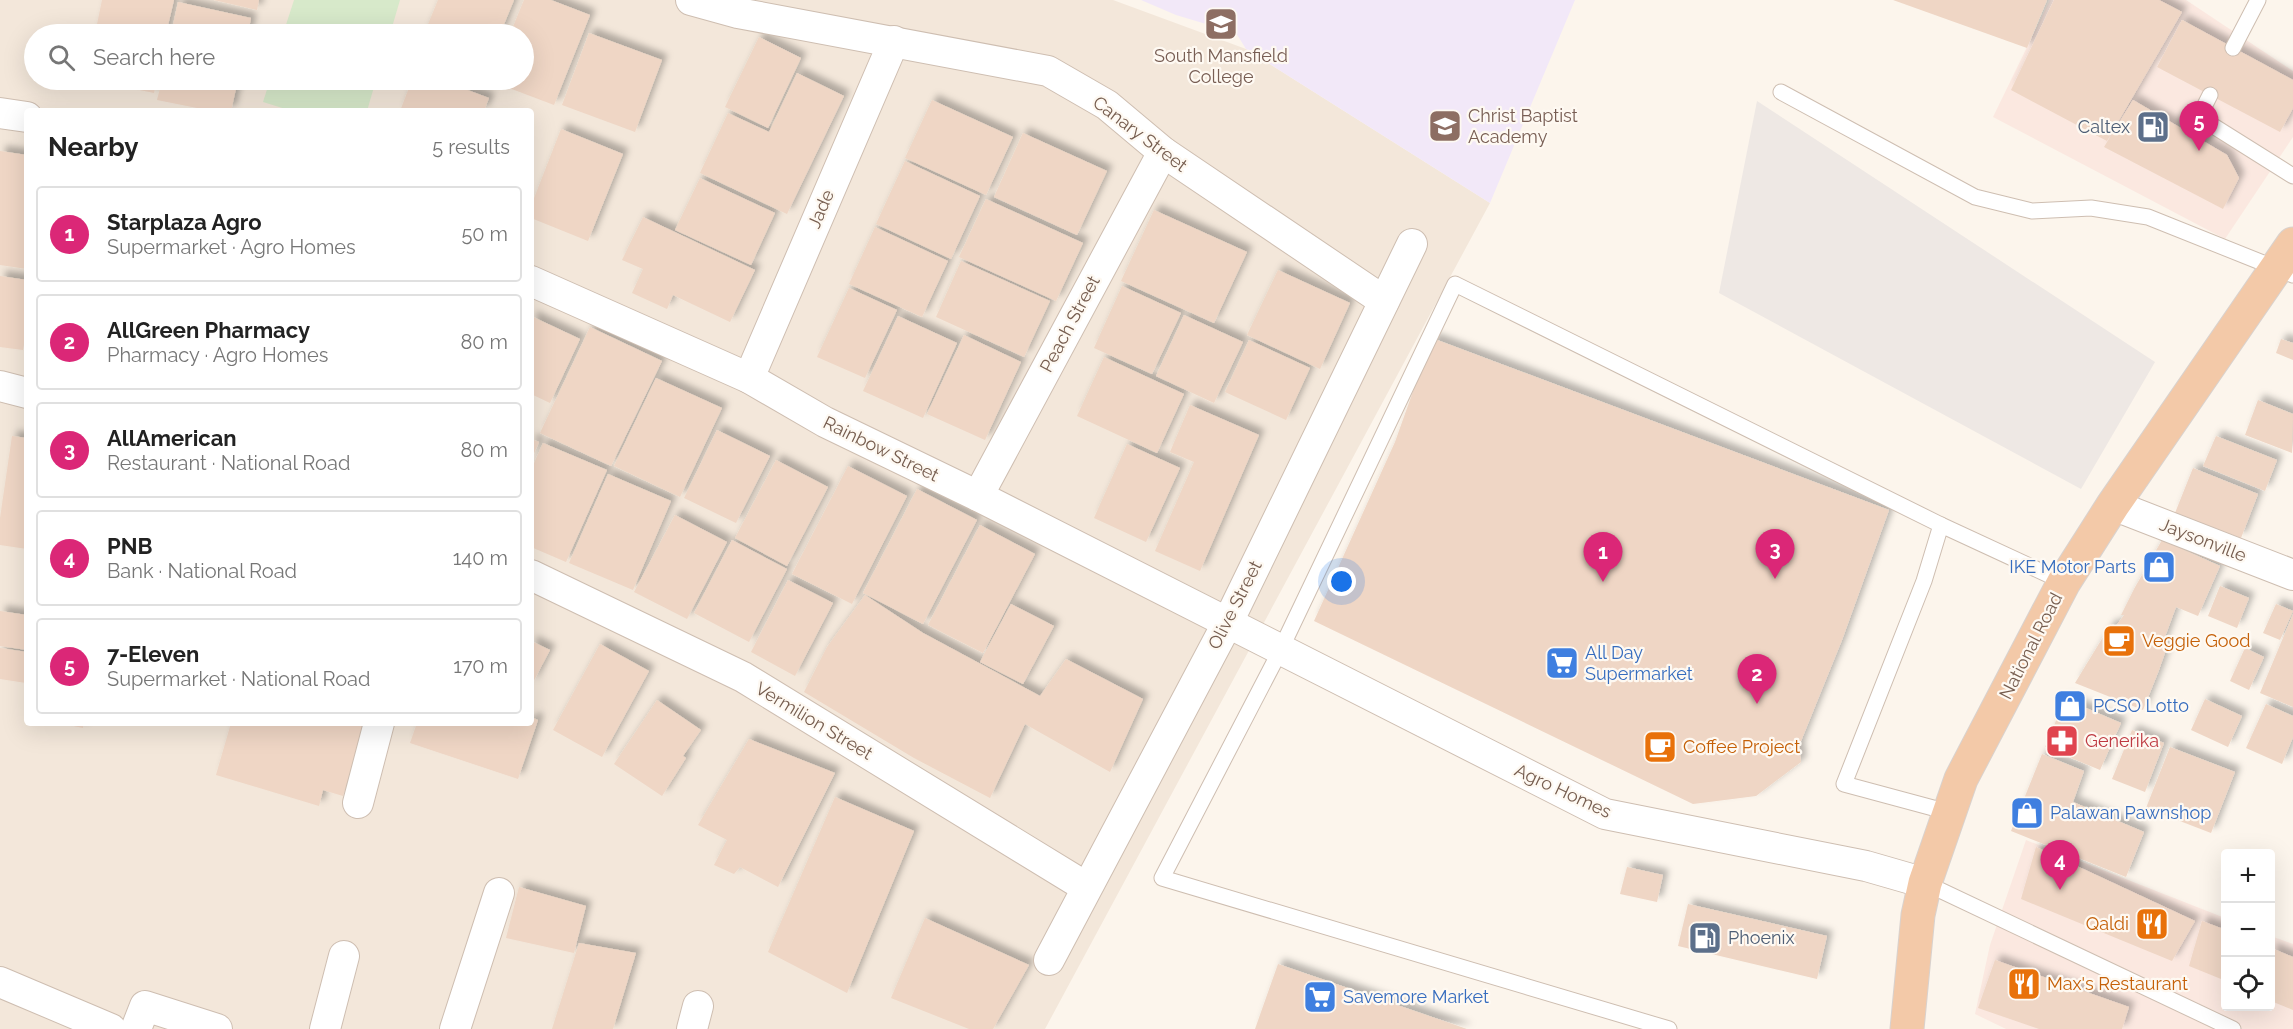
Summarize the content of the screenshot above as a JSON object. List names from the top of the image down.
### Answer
{
  "streets": {
    "highway": ["National Road"],
    "street": [
      "Canary Street",
      "Jade",
      "Peach Street",
      "Rainbow Street",
      "Jaysonville",
      "Olive Street",
      "Vermilion Street",
      "Agro Homes"
    ]
  },
  "crossings": [
    ["Canary Street", "Jade"],
    ["Canary Street", "Peach Street"],
    ["Canary Street", "Olive Street"],
    ["Jade", "Rainbow Street"],
    ["Peach Street", "Rainbow Street"],
    ["Rainbow Street", "Olive Street"],
    ["Rainbow Street", "Agro Homes"],
    ["Jaysonville", "National Road"],
    ["Olive Street", "Vermilion Street"],
    ["Olive Street", "Agro Homes"],
    ["National Road", "Agro Homes"]
  ],
  "places": {
    "school or university": ["South Mansfield College", "Christ Baptist Academy"],
    "fuel station": ["Caltex", "Phoenix"],
    "shop": ["IKE Motor Parts", "PCSO Lotto", "Palawan Pawnshop"],
    "cafe": ["Veggie Good", "Coffee Project"],
    "supermarket": ["All Day Supermarket", "Savemore Market"],
    "pharmacy": ["Generika"],
    "restaurant": ["Qaldi", "Max's Restaurant"]
  },
  "page": {
    "search": "Search here",
    "pins": [
      "5",
      "3",
      "1",
      "2",
      "4"
    ],
    "heading": ["Nearby", "5 results"],
    "list": [
      {
        "mark": "1",
        "name": "Starplaza Agro",
        "note": "Supermarket · Agro Homes",
        "value": "50 m"
      },
      {
        "mark": "2",
        "name": "AllGreen Pharmacy",
        "note": "Pharmacy · Agro Homes",
        "value": "80 m"
      },
      {
        "mark": "3",
        "name": "AllAmerican",
        "note": "Restaurant · National Road",
        "value": "80 m"
      },
      {
        "mark": "4",
        "name": "PNB",
        "note": "Bank · National Road",
        "value": "140 m"
      },
      {
        "mark": "5",
        "name": "7-Eleven",
        "note": "Supermarket · National Road",
        "value": "170 m"
      }
    ],
    "map_buttons": ["+", "−"]
  }
}
